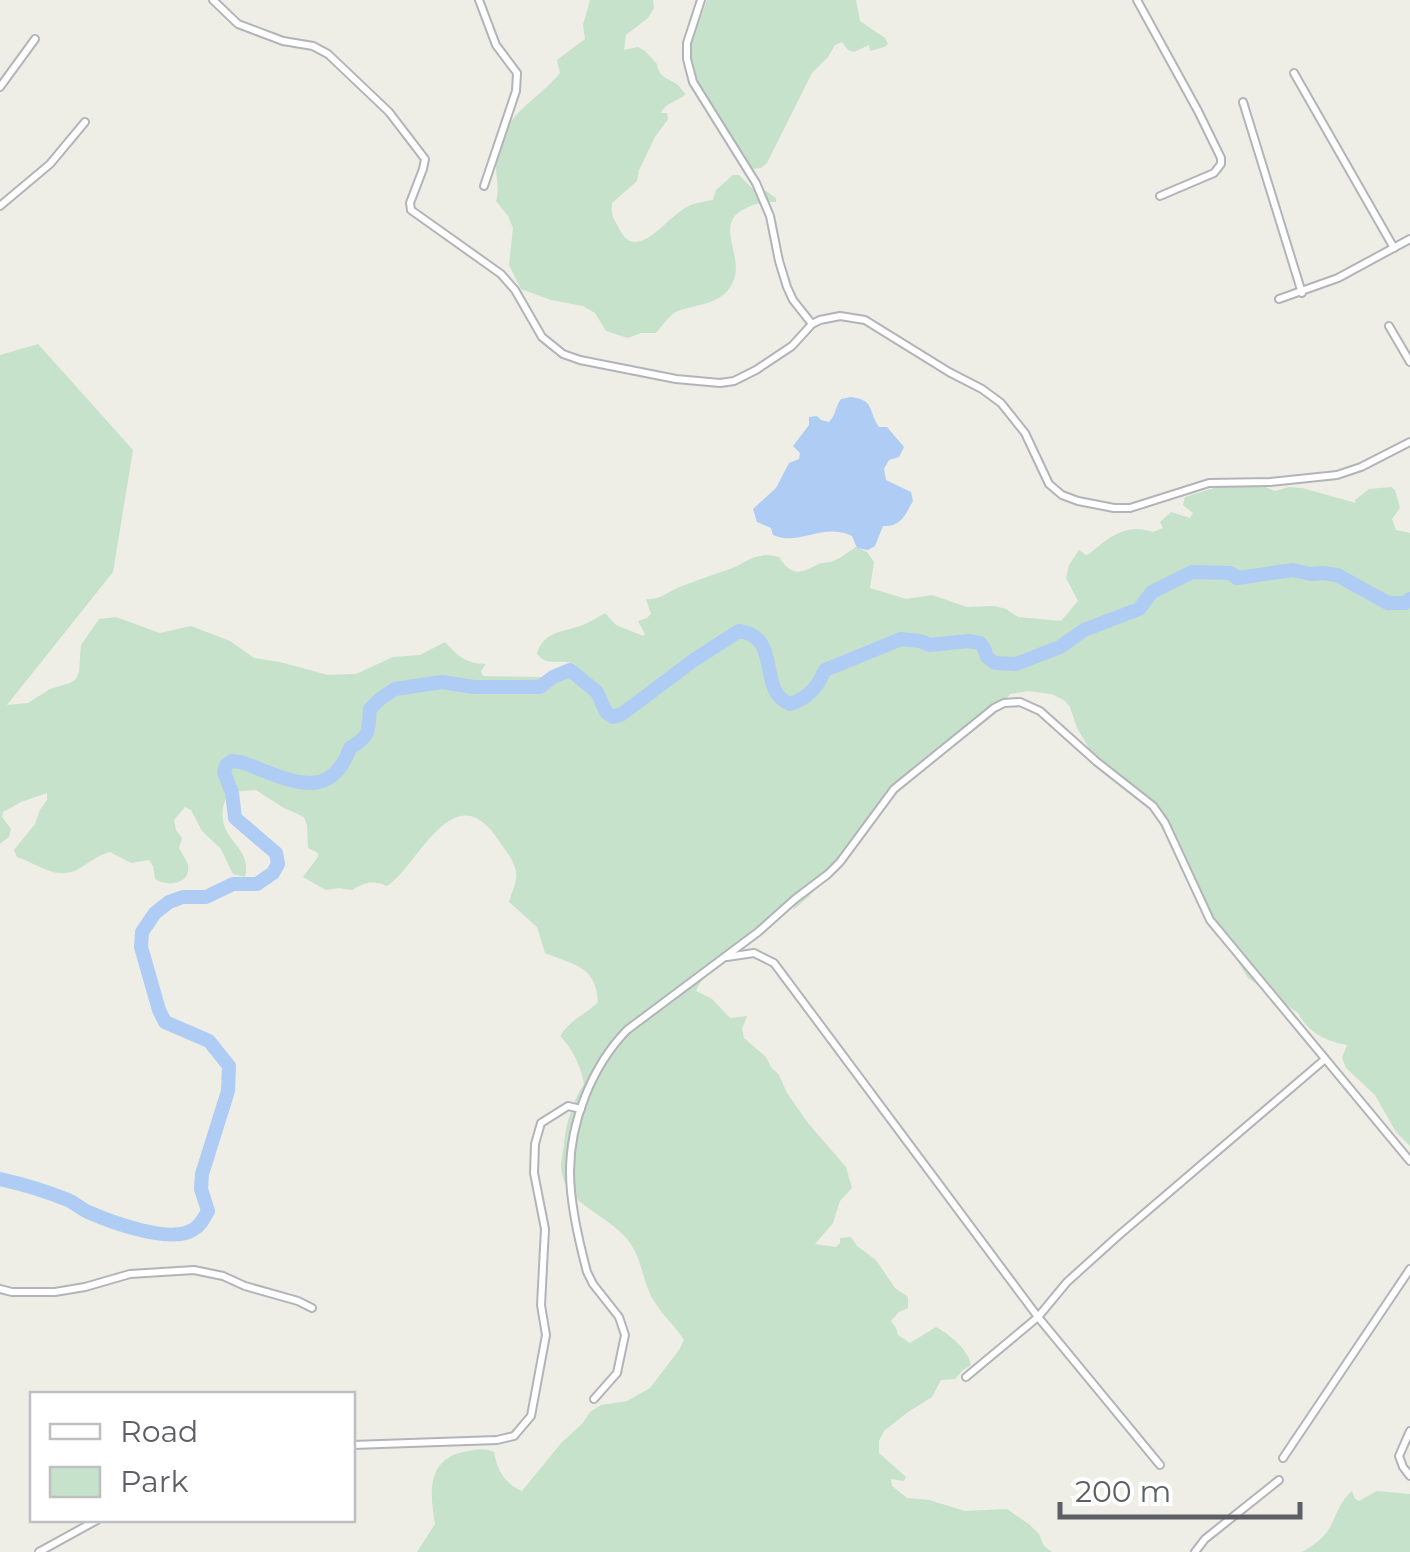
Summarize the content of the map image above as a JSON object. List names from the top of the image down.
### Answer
{
  "legend": ["Road", "Park"],
  "scale_bar": "200 m"
}
